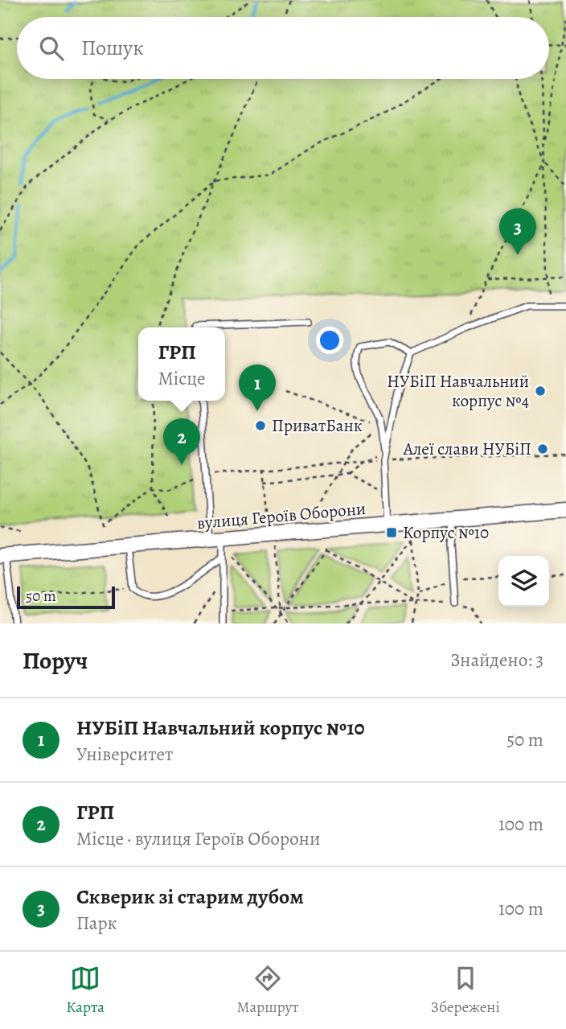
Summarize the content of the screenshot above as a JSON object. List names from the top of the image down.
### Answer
{
  "streets": {
    "street": ["вулиця Героїв Оборони"]
  },
  "places": {
    "other": ["НУБіП Навчальний корпус №4", "ПриватБанк", "Алеї слави НУБіП"],
    "transit": ["Корпус №10"]
  },
  "scale_bar": "50 m",
  "page": {
    "search": "Пошук",
    "pins": ["3", "1", "2"],
    "popup": ["ГРП", "Місце"],
    "scale": "50 m",
    "heading": ["Поруч", "Знайдено: 3"],
    "list": [
      {
        "mark": "1",
        "name": "НУБіП Навчальний корпус №10",
        "note": "Університет",
        "value": "50 m"
      },
      {
        "mark": "2",
        "name": "ГРП",
        "note": "Місце · вулиця Героїв Оборони",
        "value": "100 m"
      },
      {
        "mark": "3",
        "name": "Скверик зі старим дубом",
        "note": "Парк",
        "value": "100 m"
      }
    ],
    "nav": ["Карта", "Маршрут", "Збережені"]
  }
}
